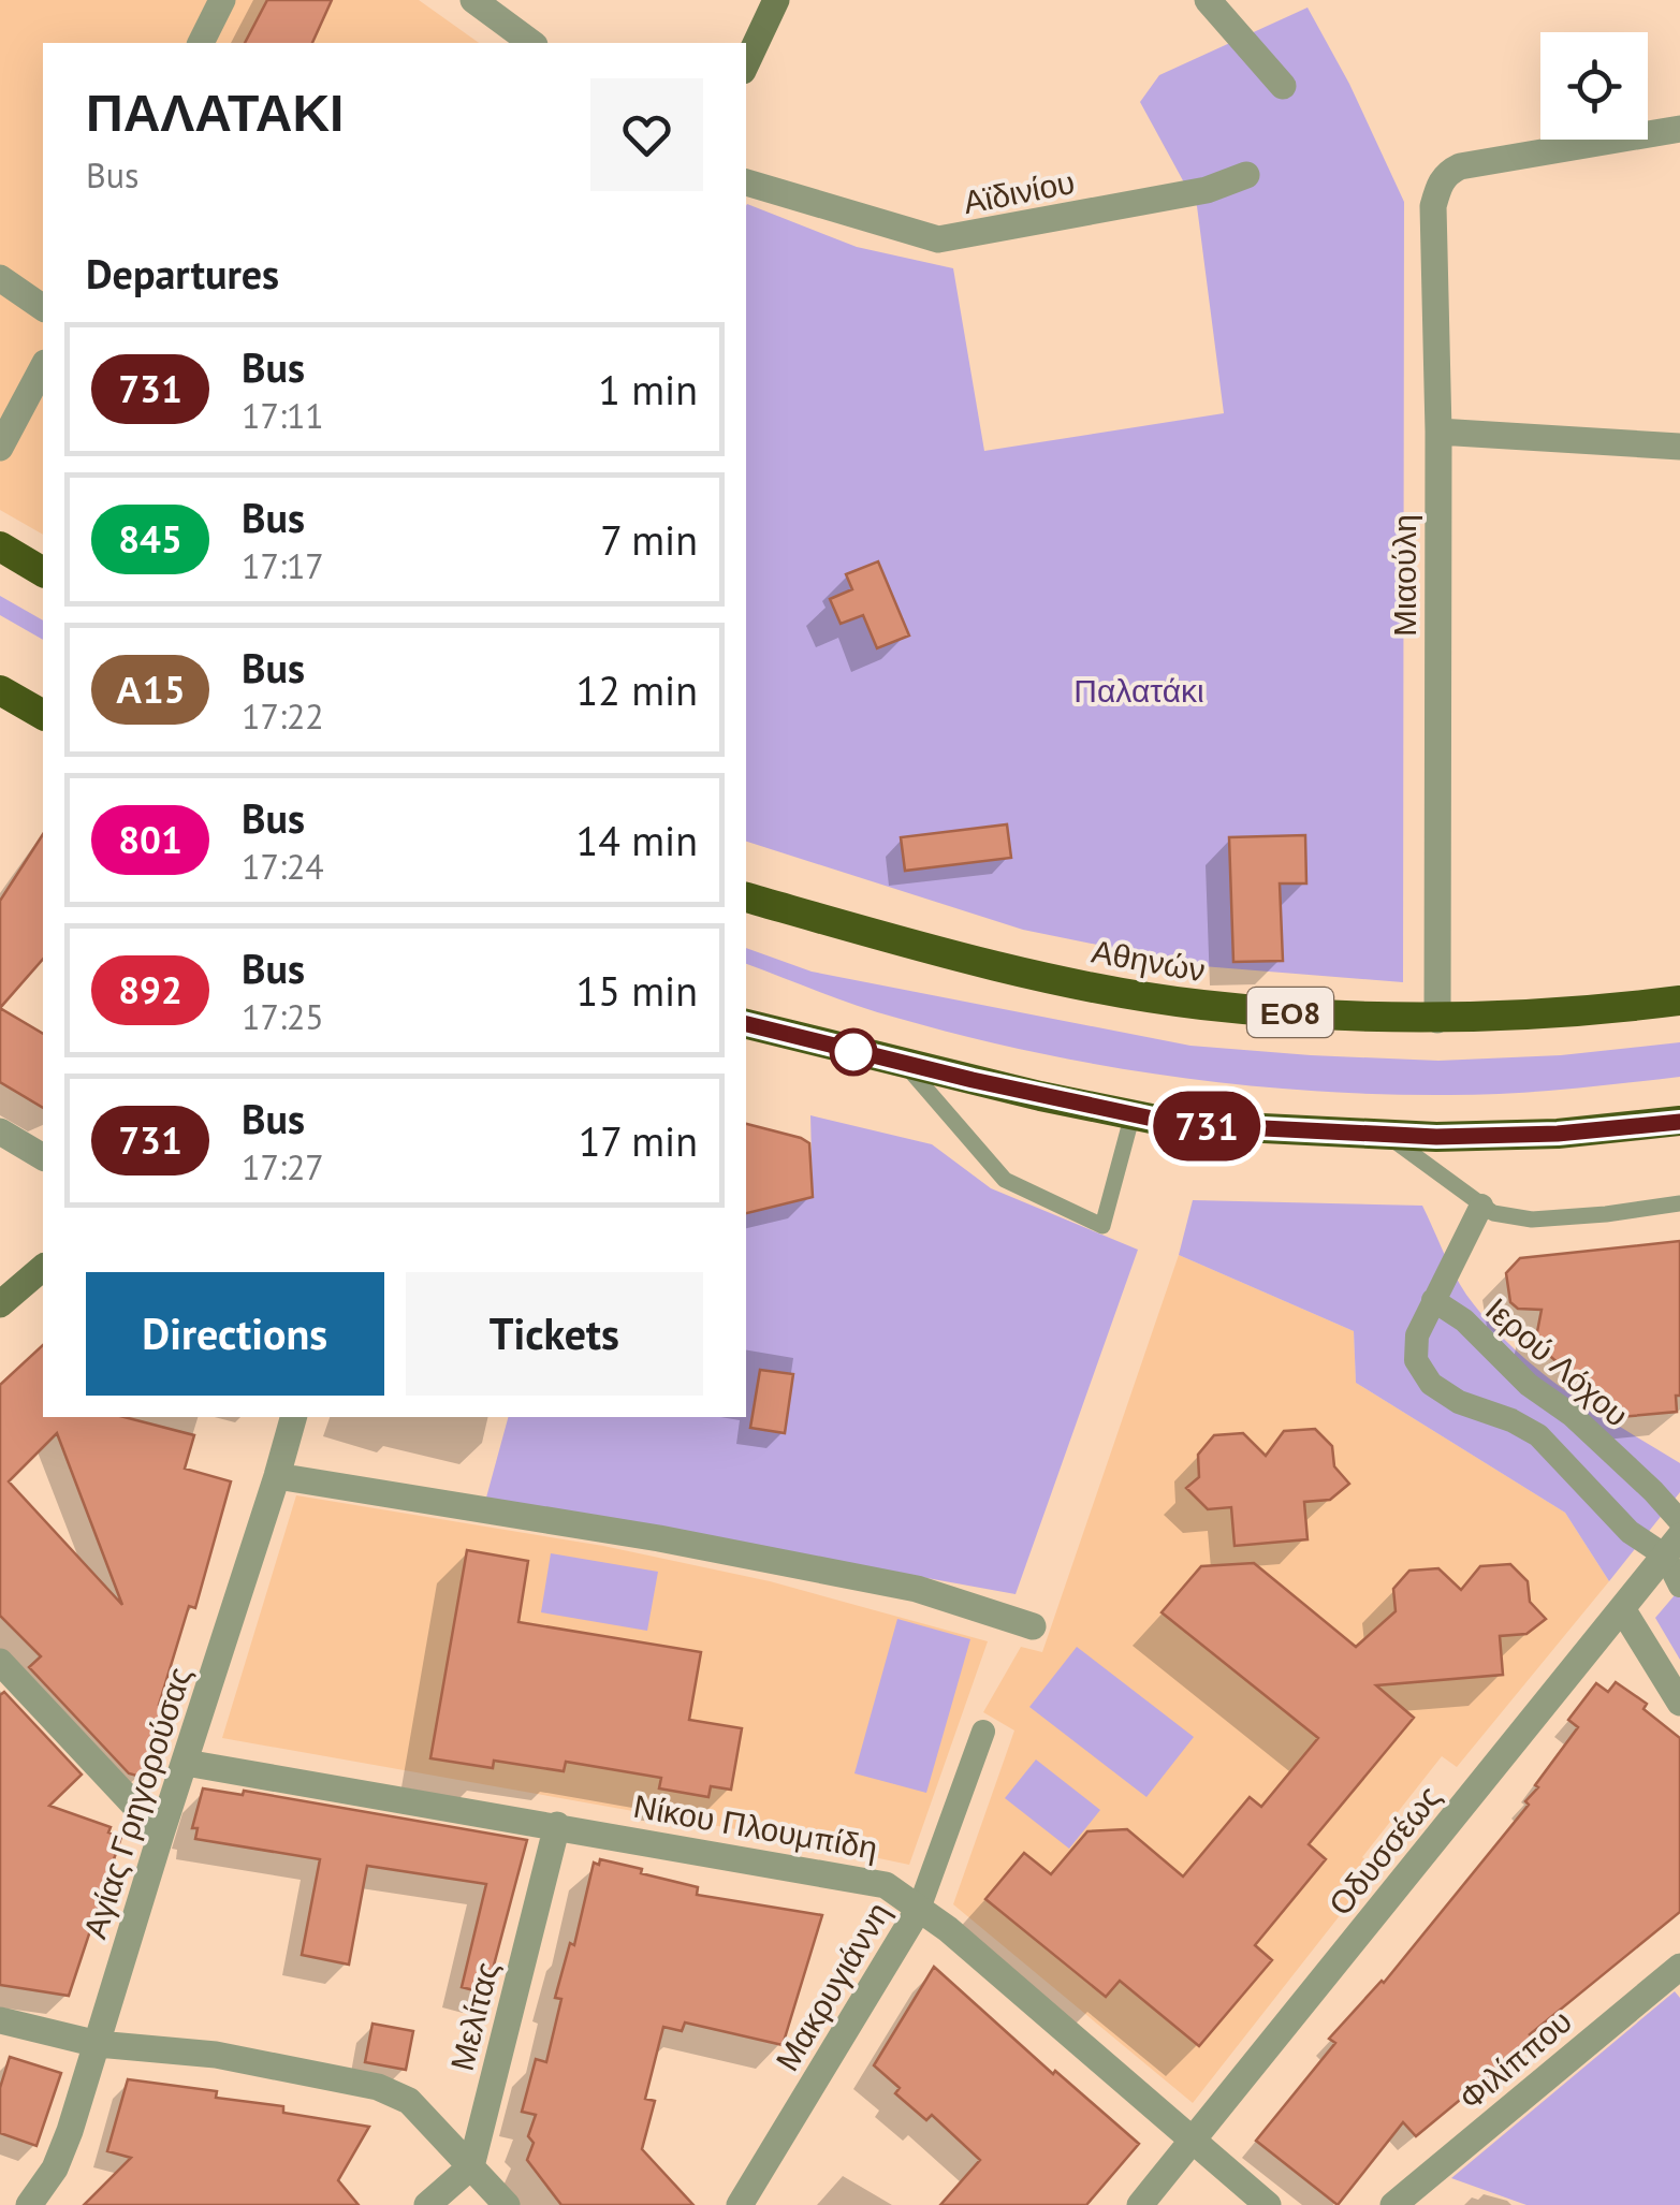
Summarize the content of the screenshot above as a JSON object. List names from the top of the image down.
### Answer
{
  "streets": {
    "highway": ["Αθηνών", "ΕΟ8"],
    "street": [
      "Αϊδινίου",
      "Μιαούλη",
      "Ιερού Λόχου",
      "Αγίας Γρηγορούσας",
      "Νίκου Πλουμπίδη",
      "Οδυσσέως",
      "Μακρυγιάννη",
      "Μελίτας",
      "Φιλίππου"
    ]
  },
  "crossings": [
    ["Μιαούλη", "Αθηνών"],
    ["Αγίας Γρηγορούσας", "Νίκου Πλουμπίδη"],
    ["Νίκου Πλουμπίδη", "Οδυσσέως"],
    ["Νίκου Πλουμπίδη", "Μακρυγιάννη"],
    ["Νίκου Πλουμπίδη", "Μελίτας"]
  ],
  "parks": ["Παλατάκι"],
  "lines": ["bus line 731"],
  "page": {
    "on_map": "731",
    "heading": [
      ["ΠΑΛΑΤΑΚΙ", "Bus"],
      "Departures"
    ],
    "list": [
      {
        "mark": "731",
        "name": "Bus",
        "note": "17:11",
        "value": "1 min"
      },
      {
        "mark": "845",
        "name": "Bus",
        "note": "17:17",
        "value": "7 min"
      },
      {
        "mark": "Α15",
        "name": "Bus",
        "note": "17:22",
        "value": "12 min"
      },
      {
        "mark": "801",
        "name": "Bus",
        "note": "17:24",
        "value": "14 min"
      },
      {
        "mark": "892",
        "name": "Bus",
        "note": "17:25",
        "value": "15 min"
      },
      {
        "mark": "731",
        "name": "Bus",
        "note": "17:27",
        "value": "17 min"
      }
    ],
    "buttons": ["Directions", "Tickets"]
  }
}
